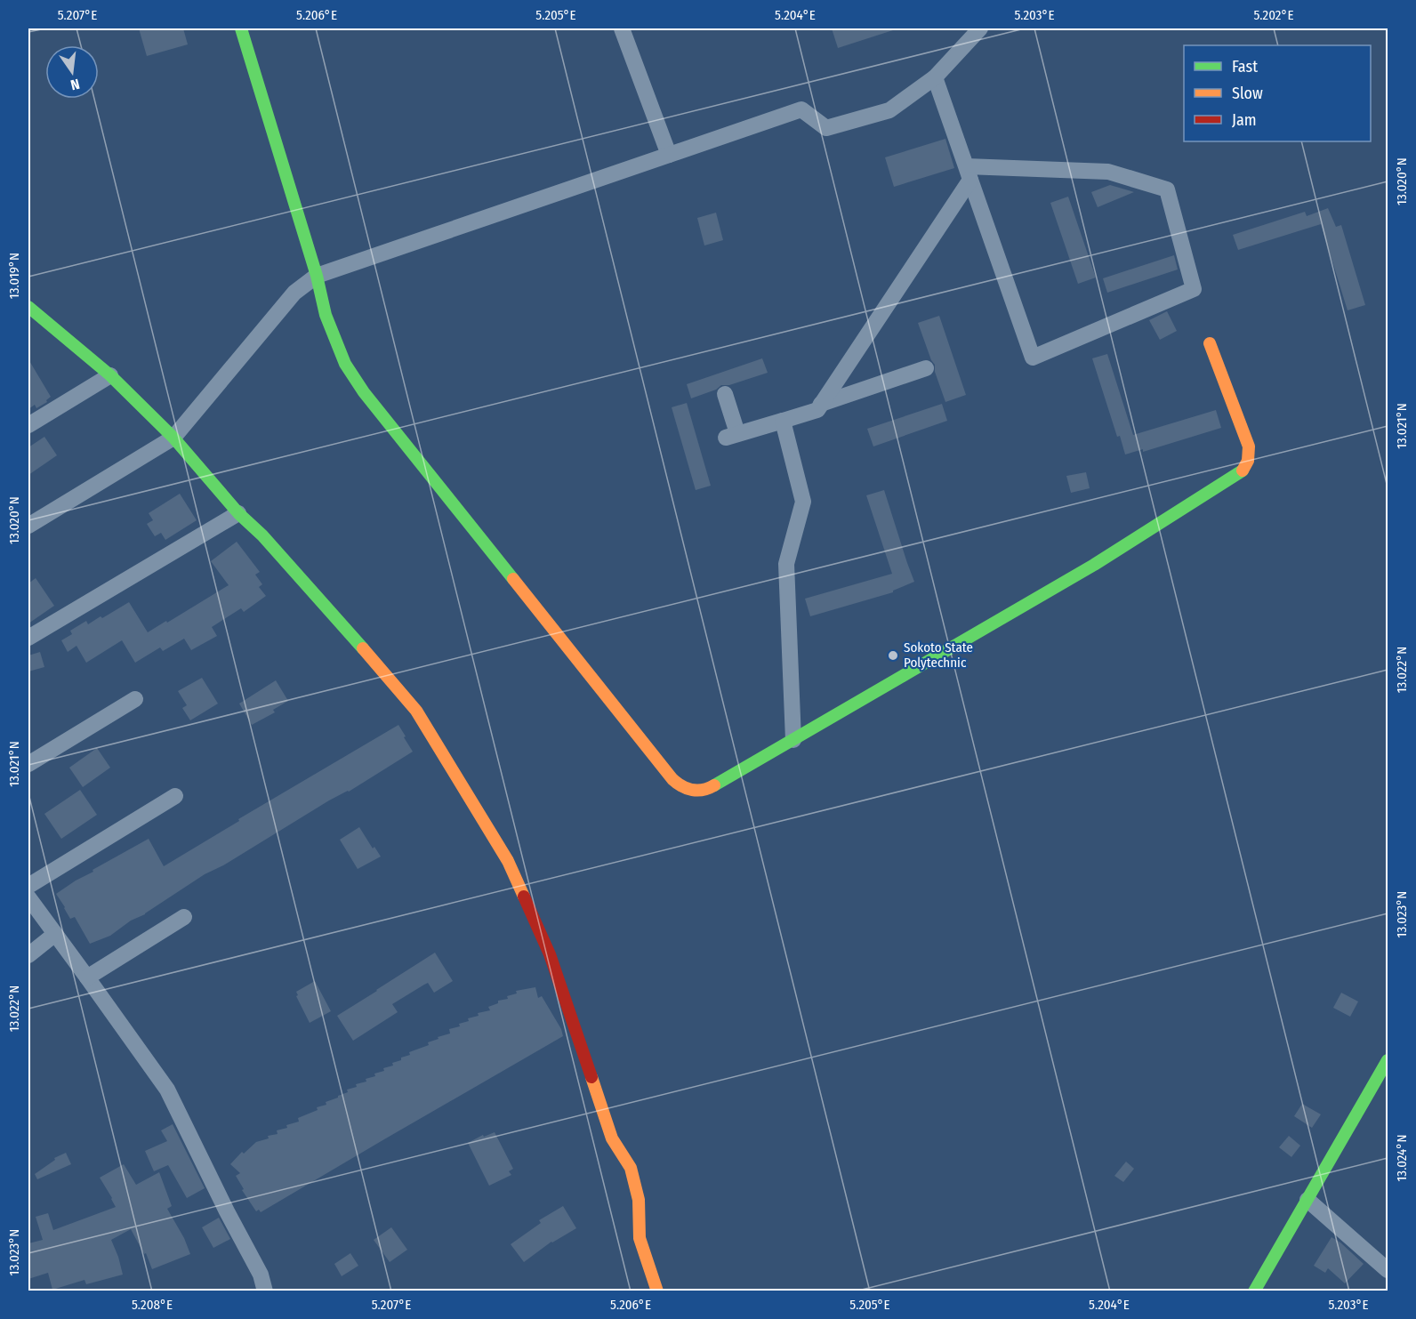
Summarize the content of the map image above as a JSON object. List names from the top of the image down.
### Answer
{
  "places": ["Sokoto State Polytechnic"],
  "legend": ["Fast", "Slow", "Jam"],
  "north": "bottom",
  "coordinates": [
    "5.207°E",
    "5.206°E",
    "5.205°E",
    "5.204°E",
    "5.203°E",
    "5.202°E",
    "13.020°N",
    "13.019°N",
    "13.021°N",
    "13.022°N",
    "13.023°N",
    "13.024°N",
    "5.208°E"
  ]
}
